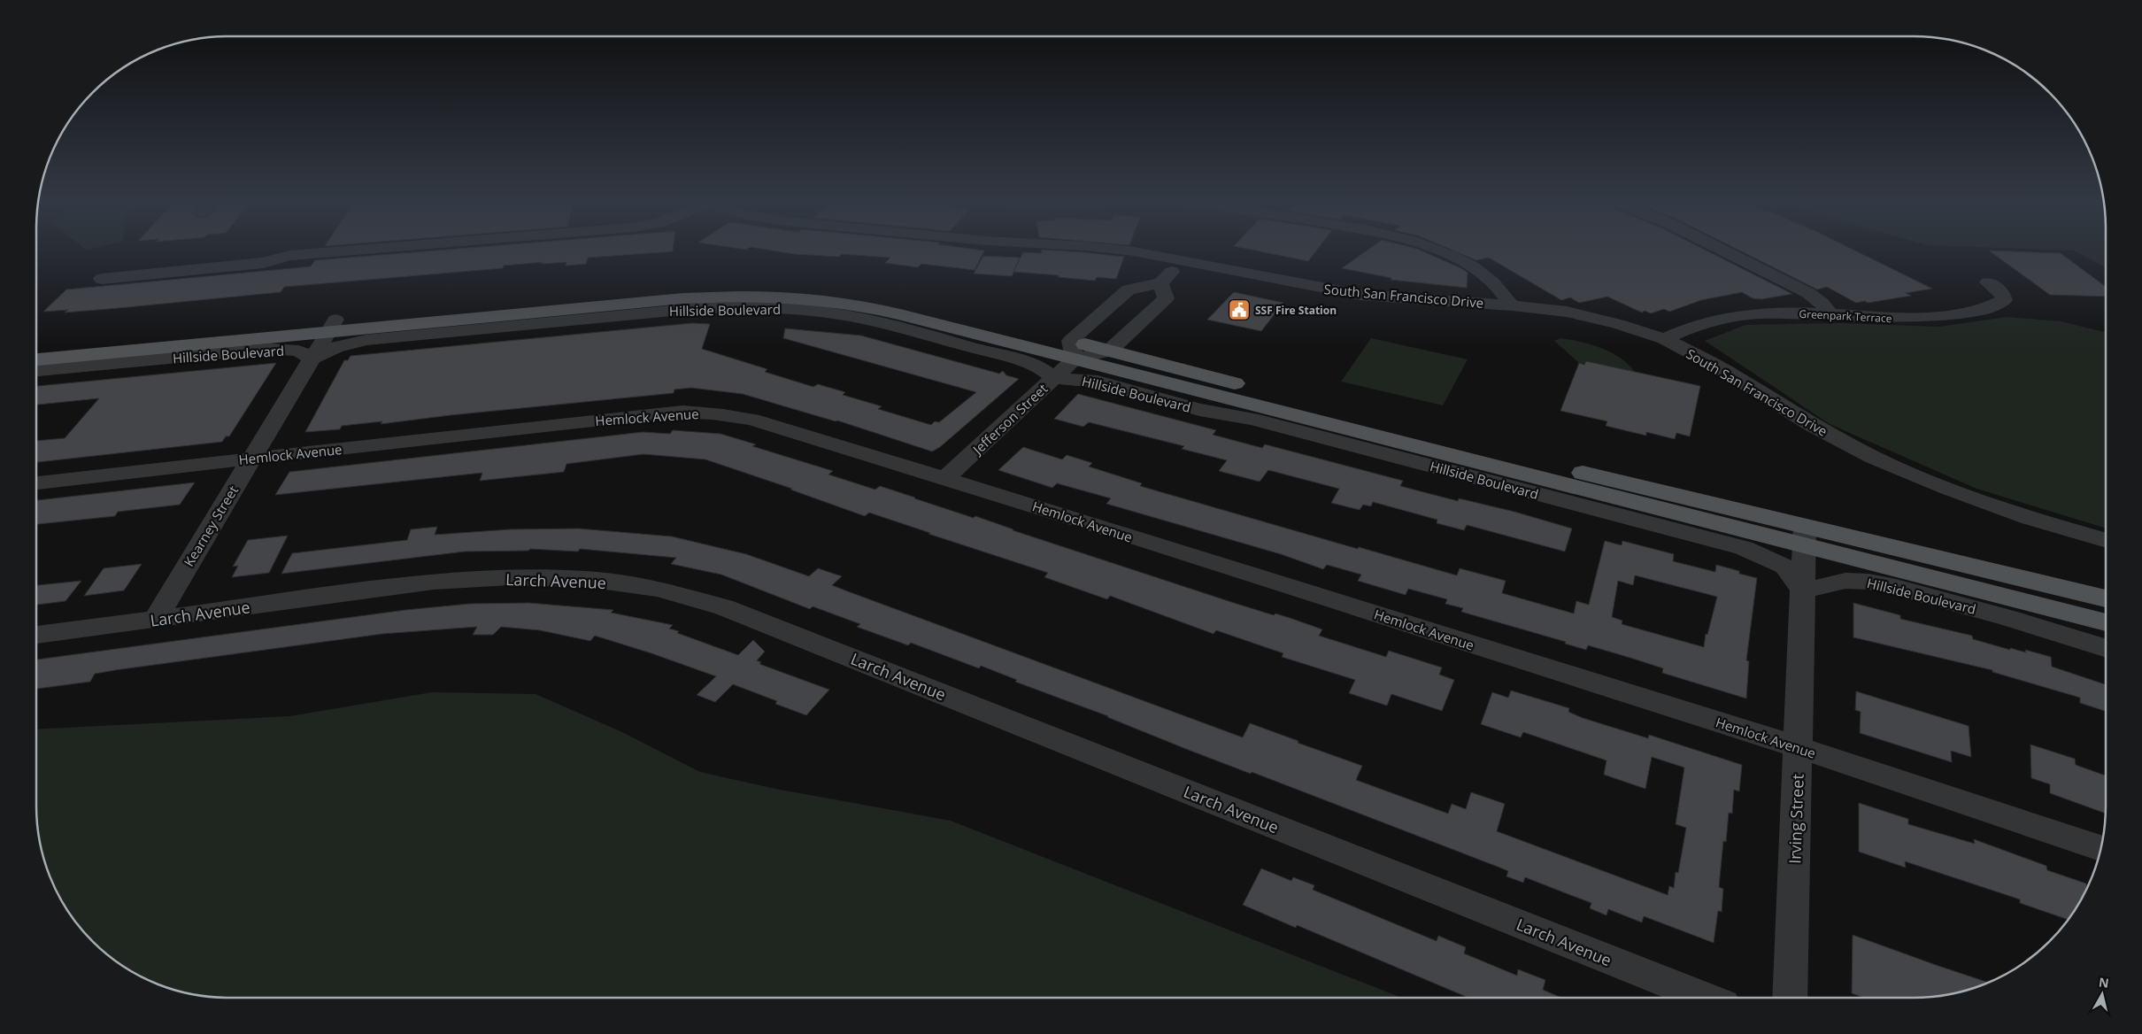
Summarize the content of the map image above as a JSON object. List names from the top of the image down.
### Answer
{
  "streets": {
    "main road": ["Hillside Boulevard"],
    "street": [
      "South San Francisco Drive",
      "Greenpark Terrace",
      "Hemlock Avenue",
      "Jefferson Street",
      "Kearney Street",
      "Larch Avenue",
      "Irving Street"
    ]
  },
  "crossings": [
    ["South San Francisco Drive", "Greenpark Terrace"],
    ["Hillside Boulevard", "Jefferson Street"],
    ["Hillside Boulevard", "Kearney Street"],
    ["Hillside Boulevard", "Irving Street"],
    ["Hemlock Avenue", "Jefferson Street"],
    ["Hemlock Avenue", "Kearney Street"],
    ["Hemlock Avenue", "Irving Street"],
    ["Kearney Street", "Larch Avenue"]
  ],
  "places": {
    "public building": ["SSF Fire Station"]
  },
  "north": "top"
}
